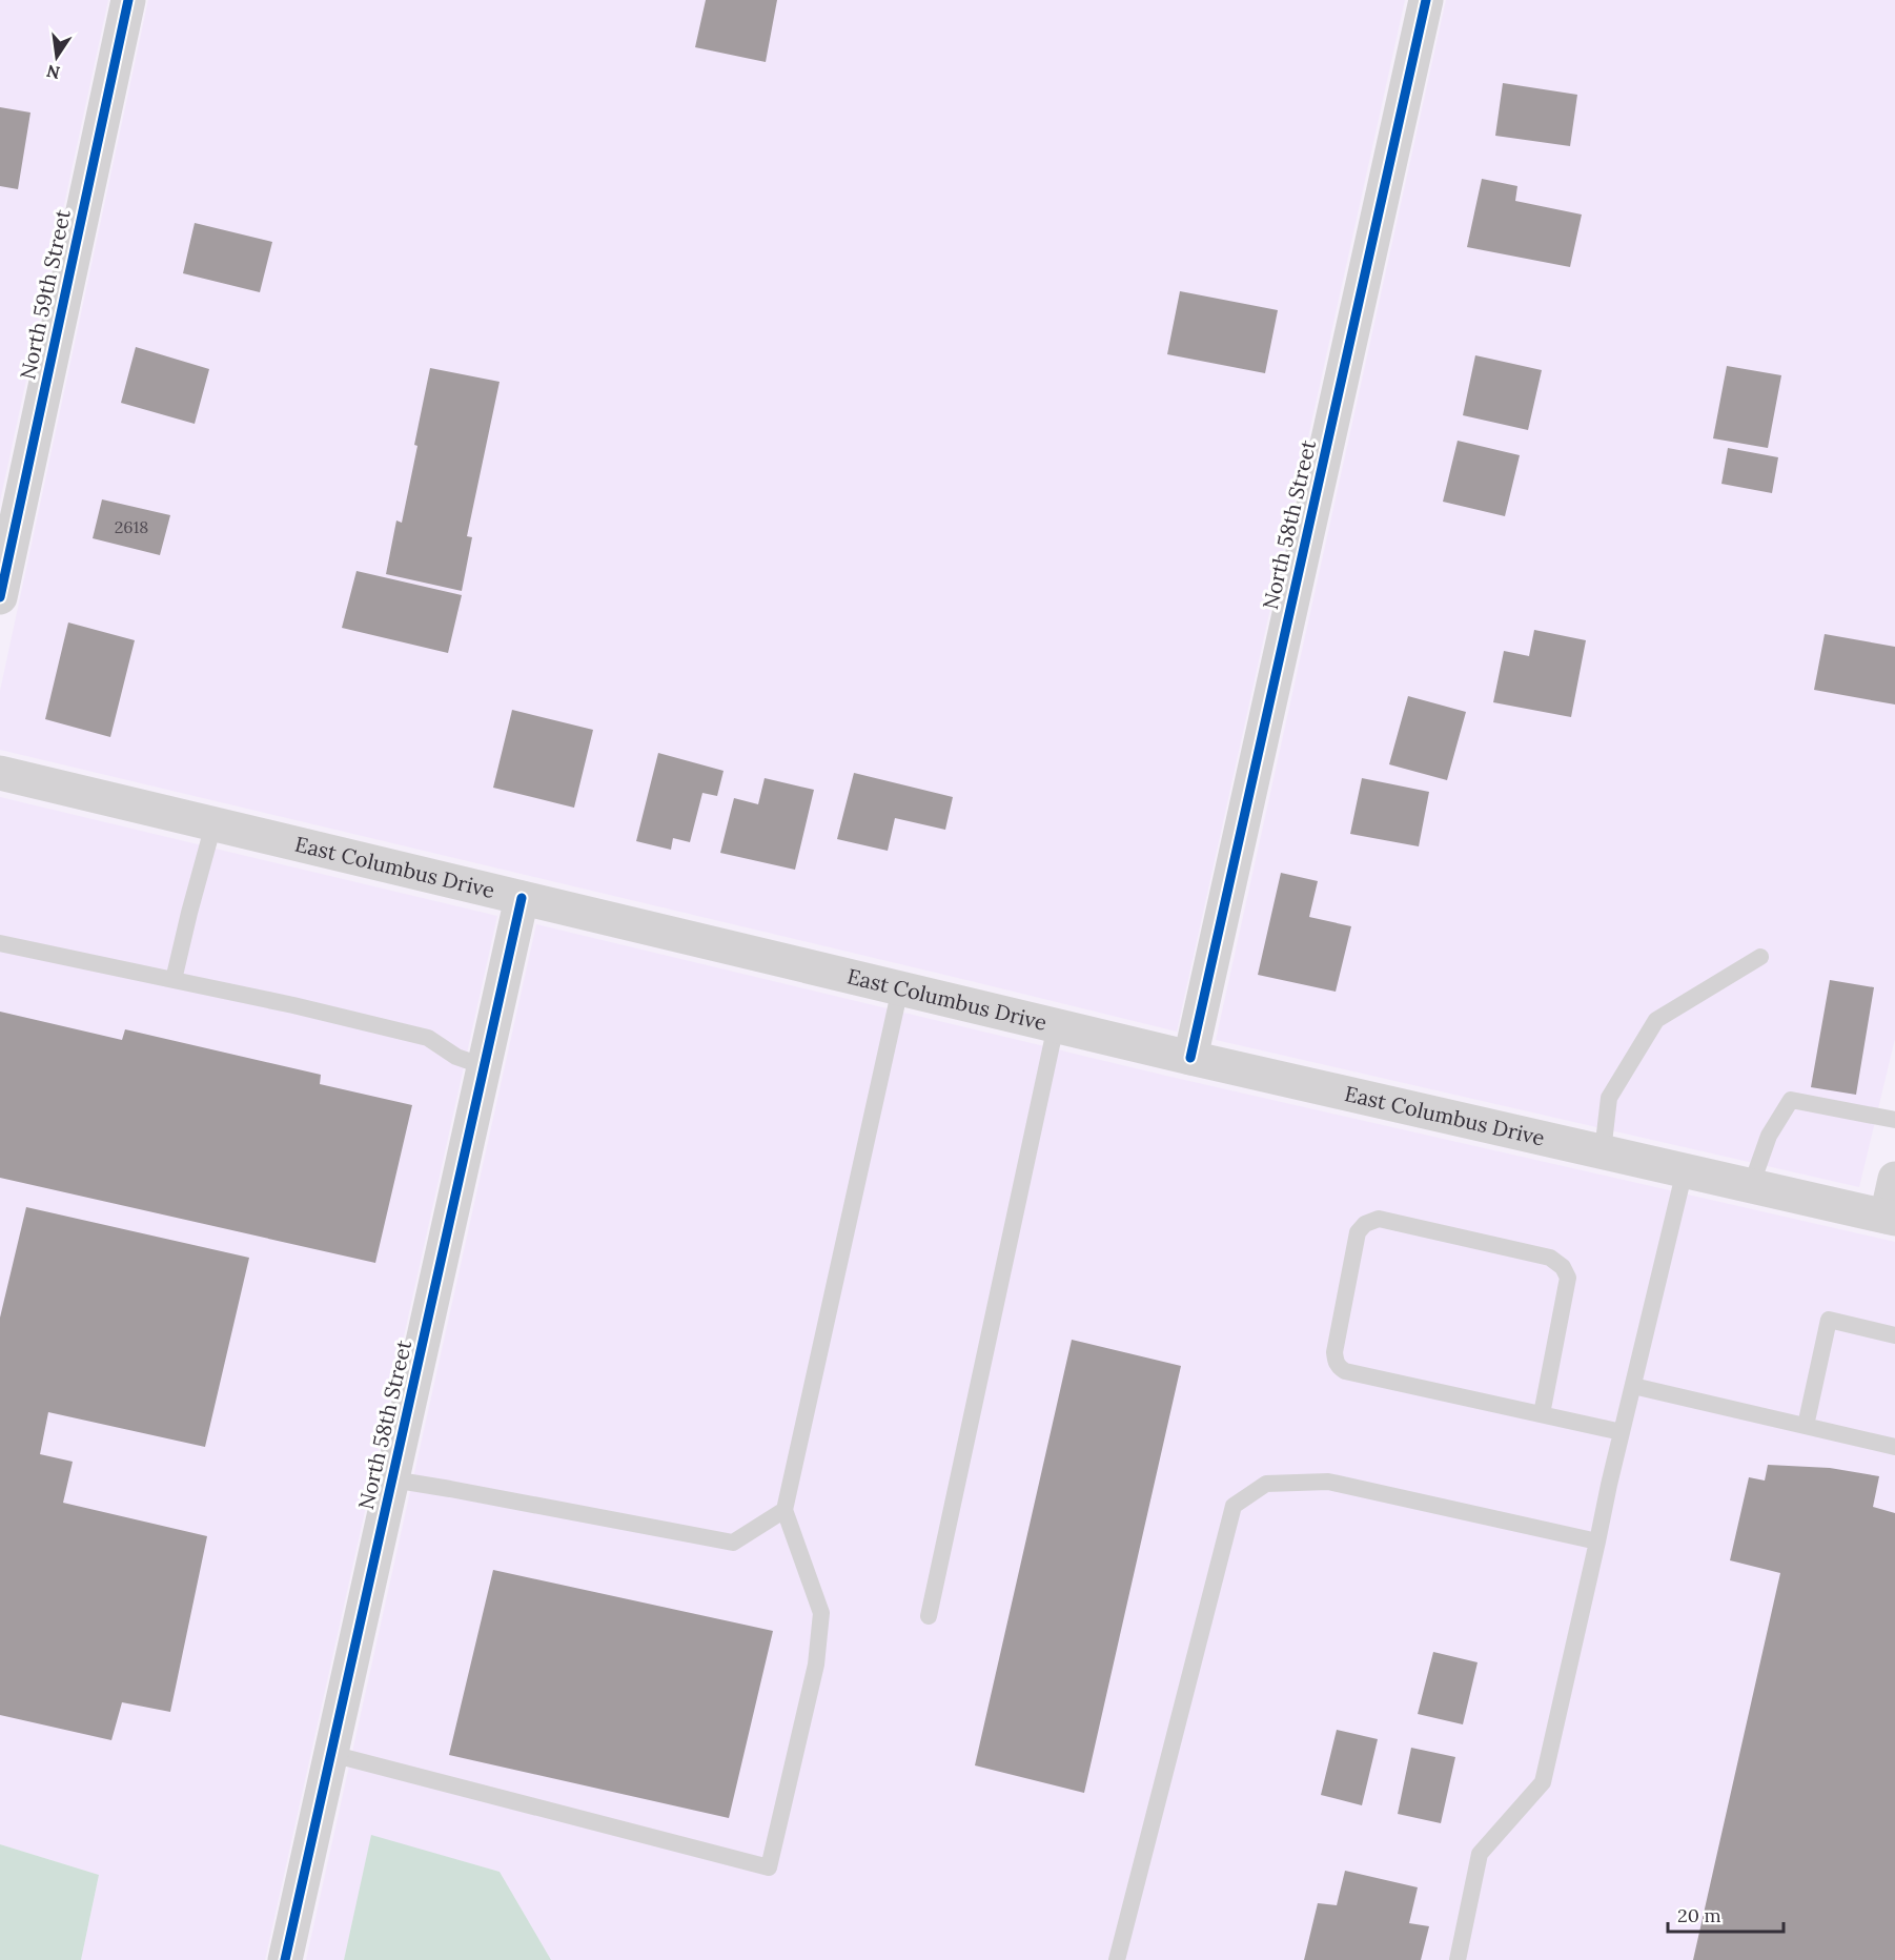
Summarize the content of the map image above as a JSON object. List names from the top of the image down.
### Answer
{
  "streets": {
    "street": ["North 59th Street", "North 58th Street", "East Columbus Drive"]
  },
  "crossings": [
    ["North 58th Street", "East Columbus Drive"]
  ],
  "house_numbers": ["2618"],
  "scale_bar": "20 m",
  "north": "bottom"
}
